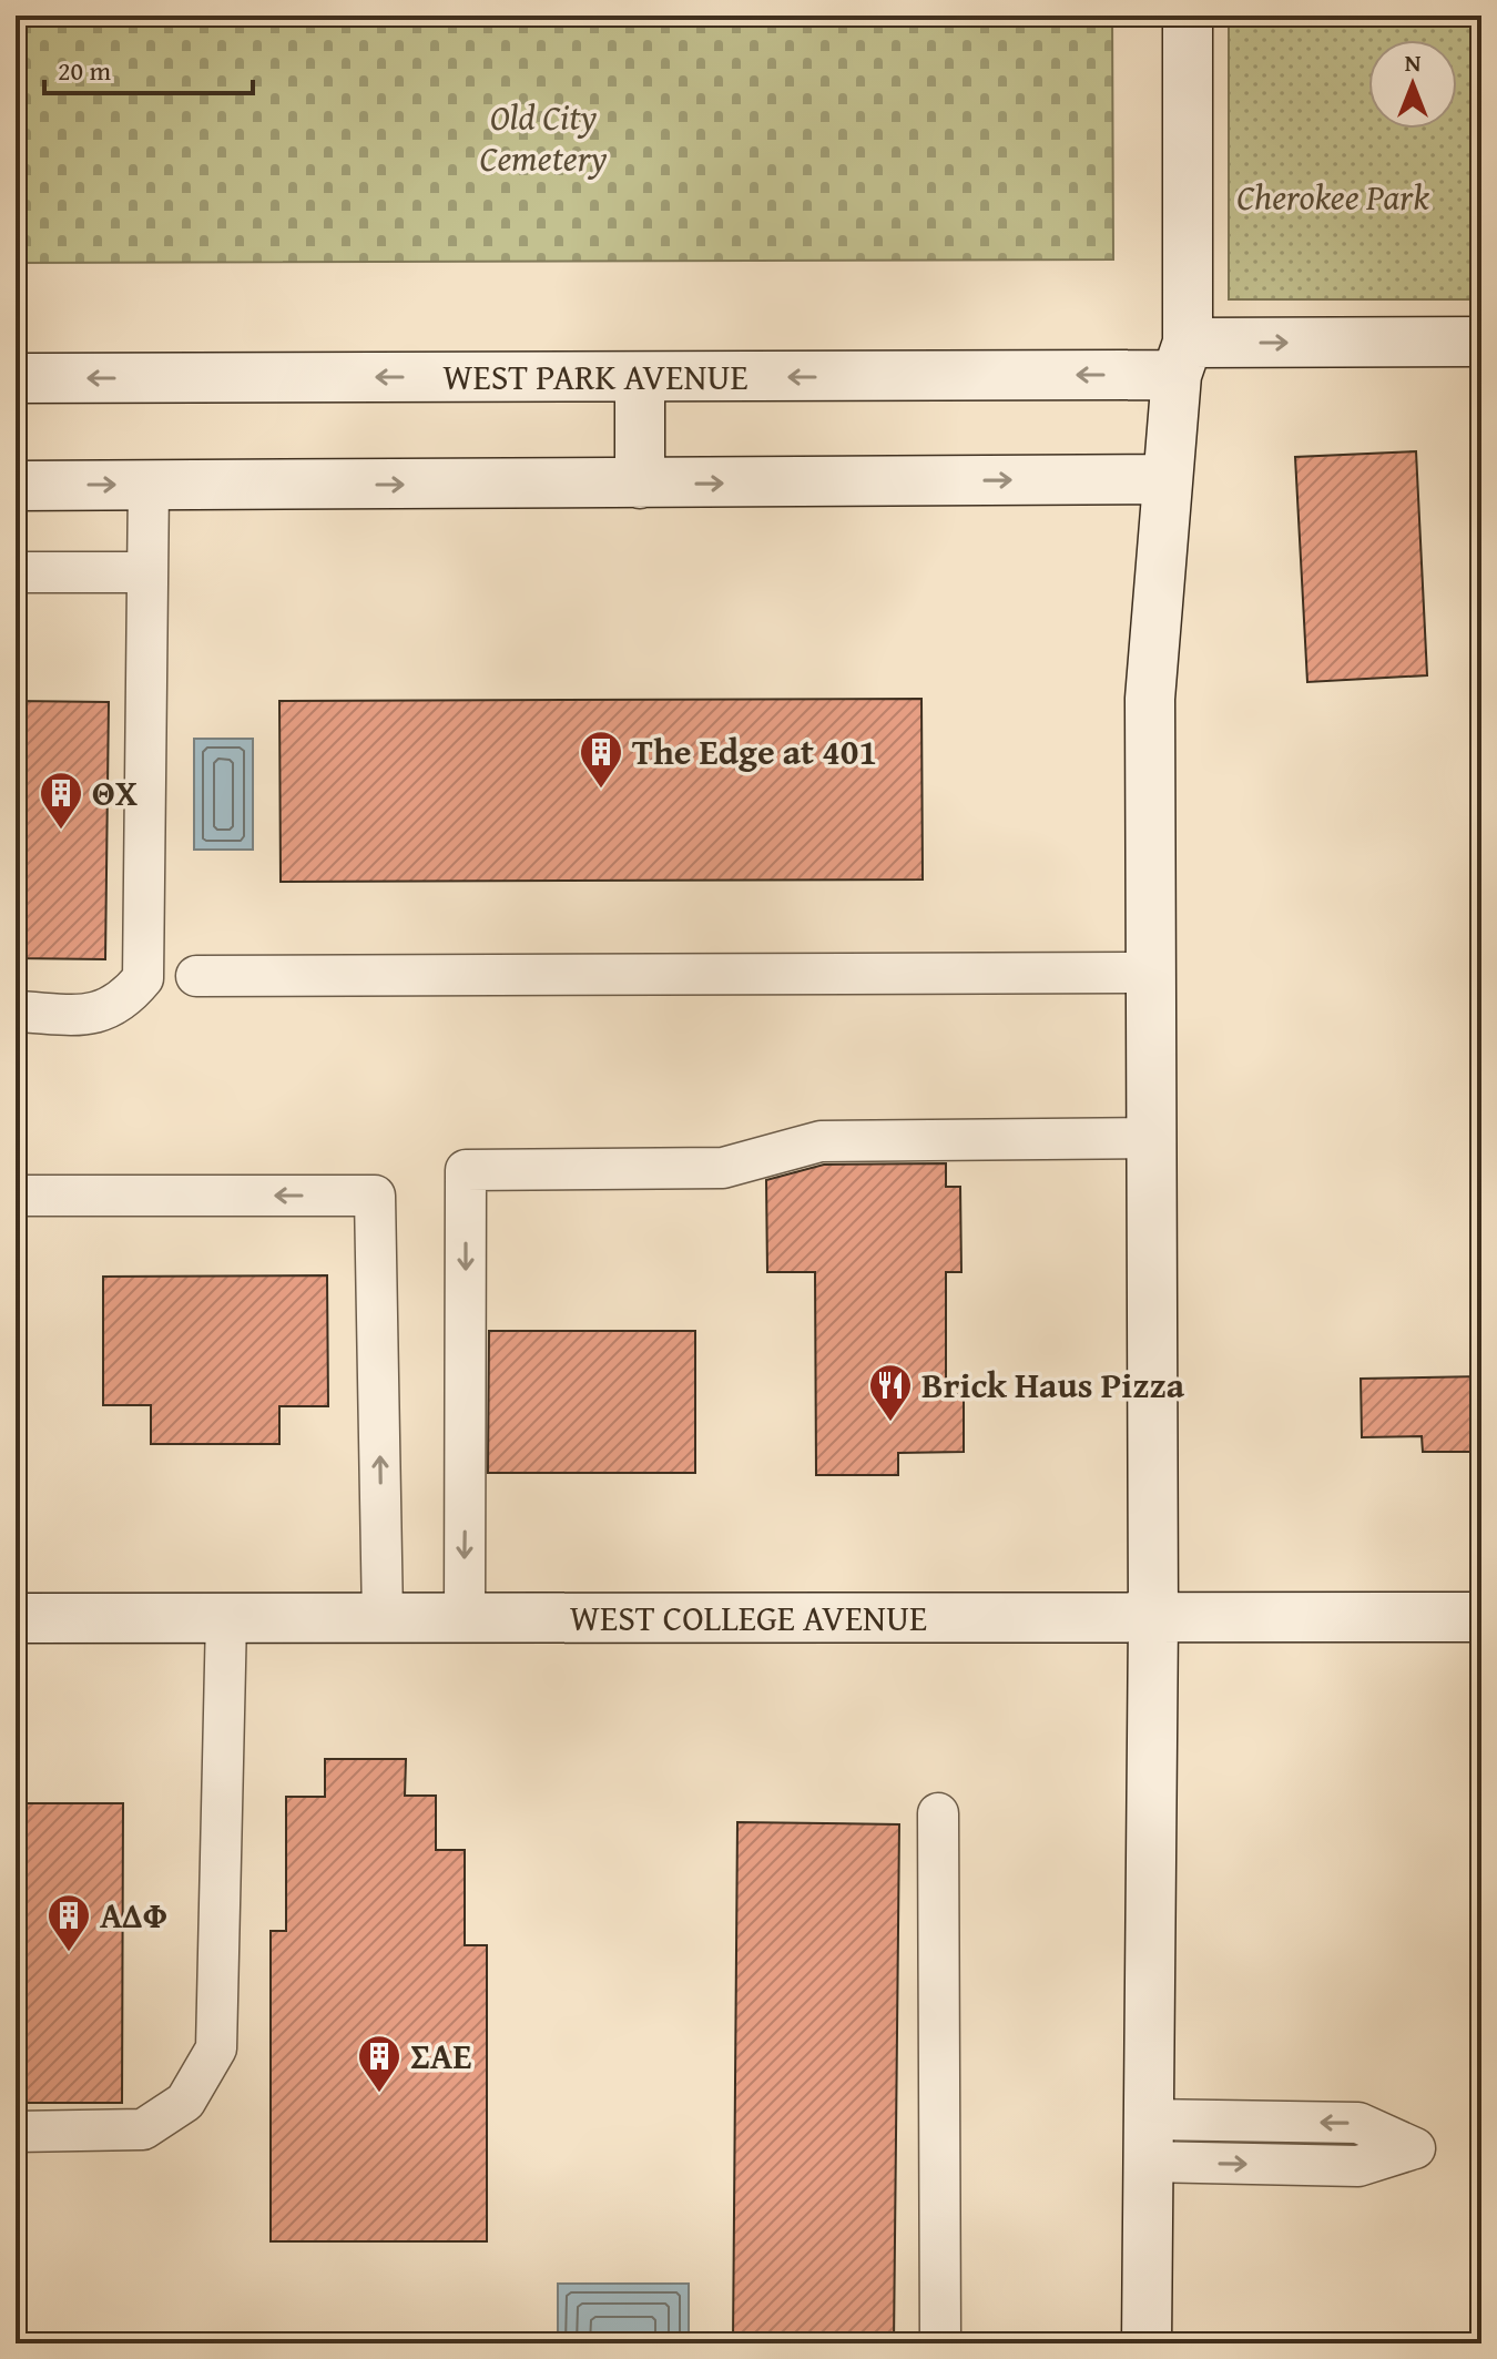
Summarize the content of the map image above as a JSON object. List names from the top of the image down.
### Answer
{
  "streets": {
    "street": ["WEST PARK AVENUE", "WEST COLLEGE AVENUE"]
  },
  "parks": ["Old City Cemetery", "Cherokee Park"],
  "places": {
    "building": [
      "The Edge at 401",
      "ΘΧ",
      "ΑΔΦ",
      "ΣΑΕ"
    ],
    "restaurant": ["Brick Haus Pizza"]
  },
  "scale_bar": "20 m",
  "north": "top"
}
